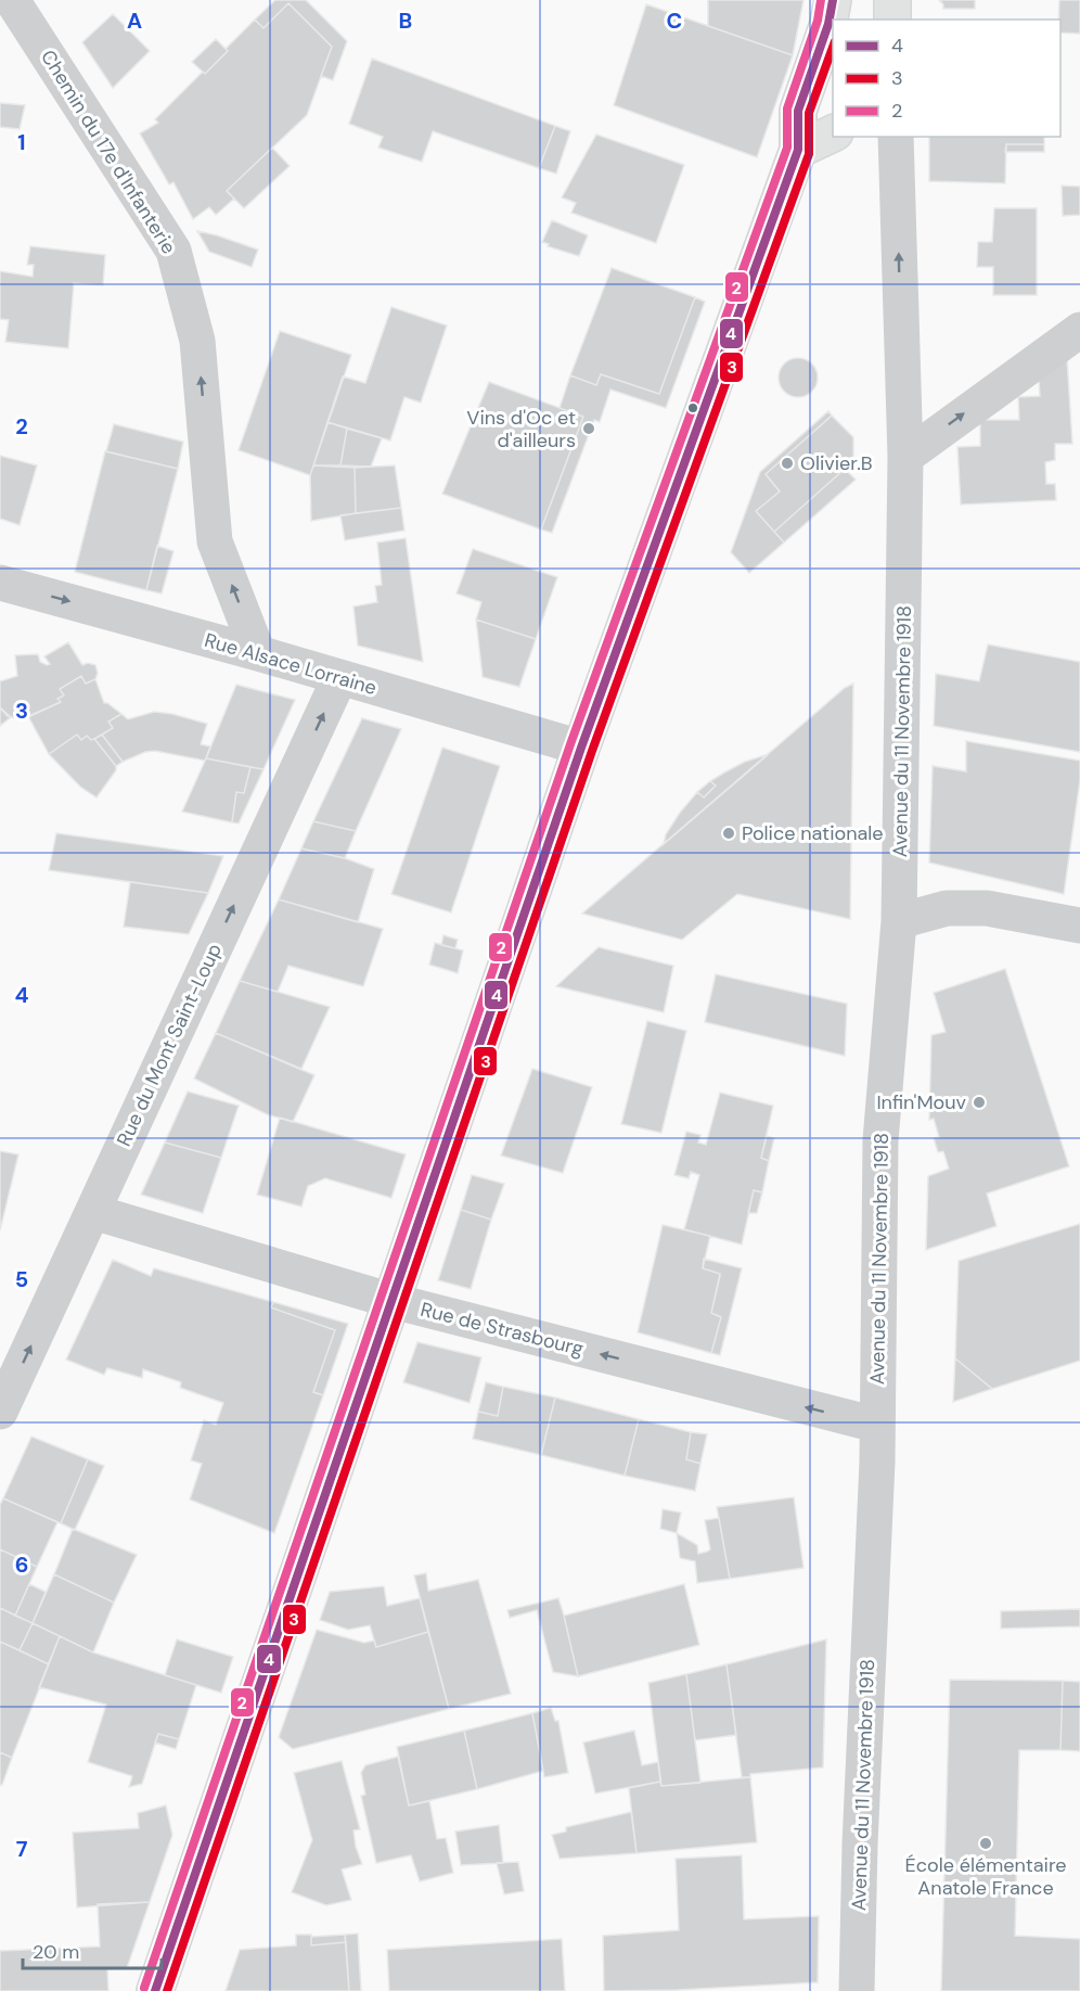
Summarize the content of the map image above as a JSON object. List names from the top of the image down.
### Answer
{
  "streets": {
    "street": [
      "Chemin du 17e d'Infanterie",
      "Rue Alsace Lorraine",
      "Avenue du 11 Novembre 1918",
      "Rue du Mont Saint-Loup",
      "Rue de Strasbourg"
    ]
  },
  "crossings": [
    ["Chemin du 17e d'Infanterie", "Rue Alsace Lorraine"],
    ["Rue Alsace Lorraine", "Rue du Mont Saint-Loup"],
    ["Avenue du 11 Novembre 1918", "Rue de Strasbourg"],
    ["Rue du Mont Saint-Loup", "Rue de Strasbourg"]
  ],
  "one_way": [
    "Chemin du 17e d'Infanterie",
    "Rue Alsace Lorraine",
    "Rue du Mont Saint-Loup",
    "Rue de Strasbourg"
  ],
  "places": [
    "Vins d'Oc et d'ailleurs",
    "Olivier.B",
    "Police nationale",
    "Infin'Mouv",
    "École élémentaire Anatole France"
  ],
  "lines": ["transit line 4", "transit line 2", "transit line 3"],
  "legend": ["4", "3", "2"],
  "scale_bar": "20 m",
  "grid": {
    "columns": ["A", "B", "C"],
    "rows": [
      "1",
      "2",
      "3",
      "4",
      "5",
      "6",
      "7"
    ]
  }
}
